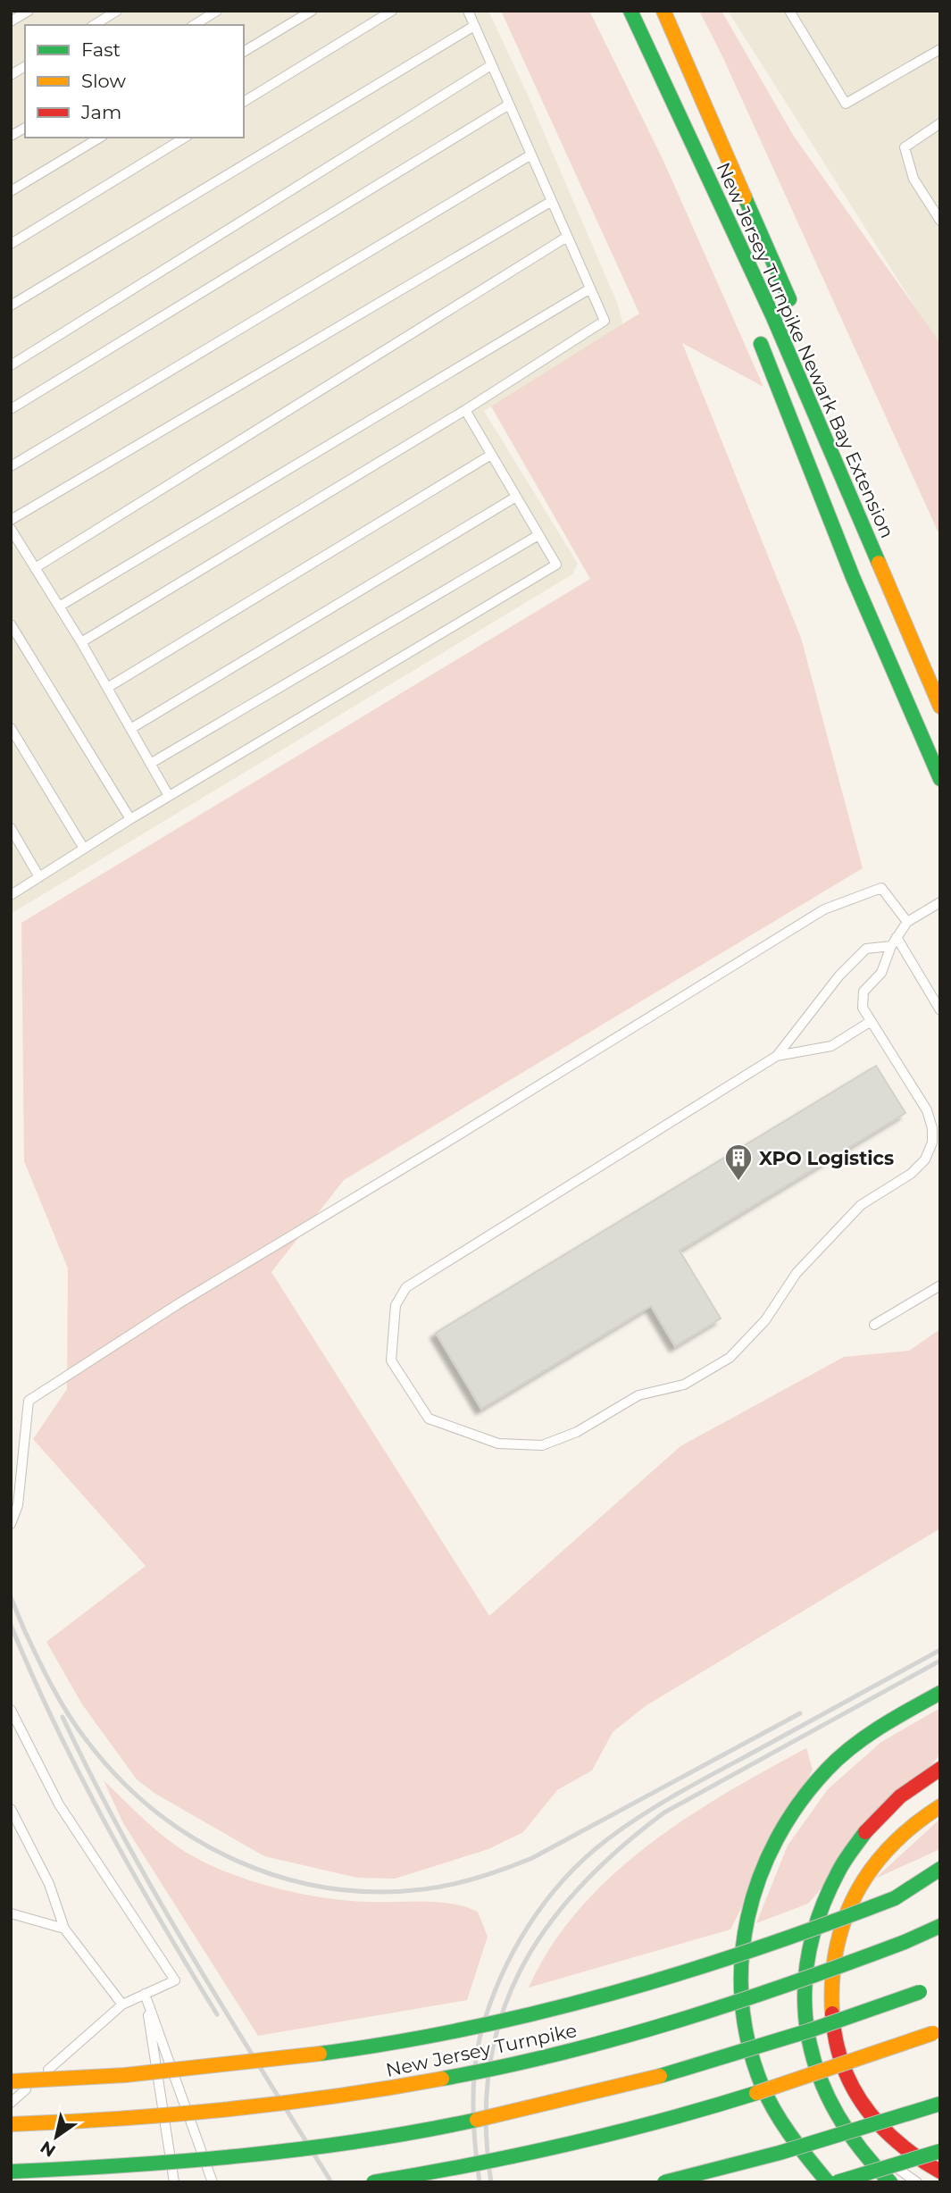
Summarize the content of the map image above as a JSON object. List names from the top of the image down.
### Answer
{
  "streets": {
    "highway": ["New Jersey Turnpike Newark Bay Extension", "New Jersey Turnpike"]
  },
  "places": {
    "building": ["XPO Logistics"]
  },
  "legend": ["Fast", "Slow", "Jam"],
  "north": "bottom left"
}
